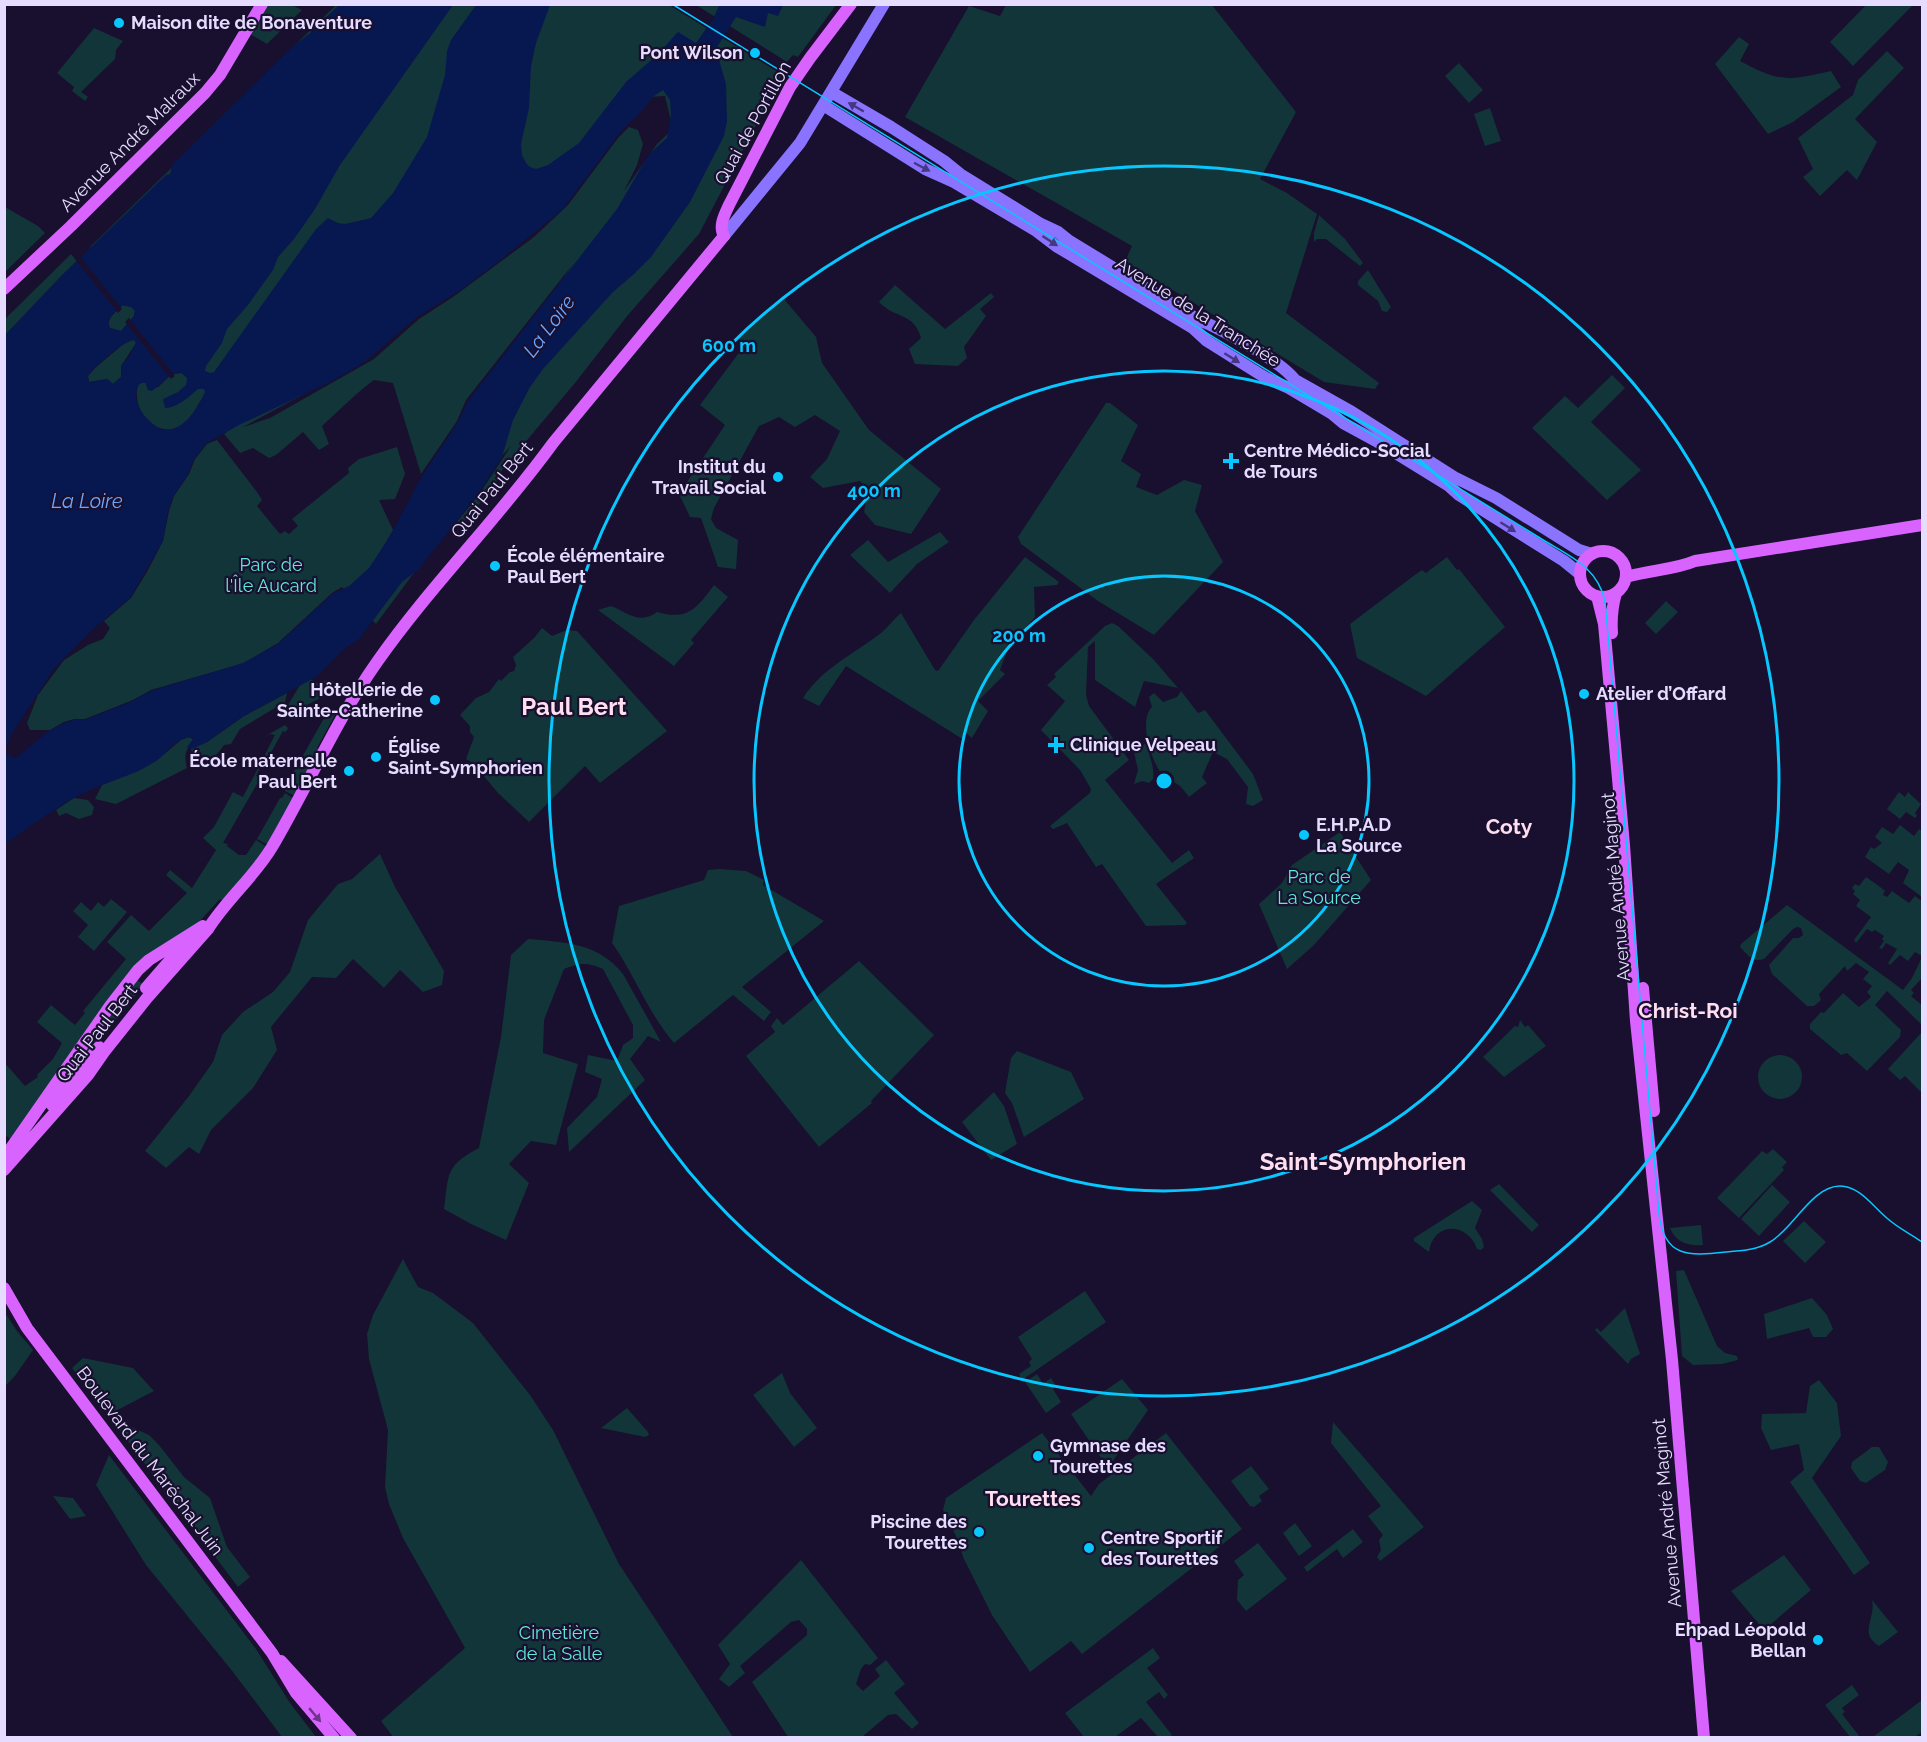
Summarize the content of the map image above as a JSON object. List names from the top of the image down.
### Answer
{
  "streets": {
    "main road": [
      "Quai de Portillon",
      "Avenue André Malraux",
      "Avenue de la Tranchée",
      "Quai Paul Bert",
      "Avenue André Maginot",
      "Boulevard du Maréchal Juin"
    ]
  },
  "crossings": [
    ["Quai de Portillon", "Quai Paul Bert"],
    ["Avenue de la Tranchée", "Quai Paul Bert"],
    ["Avenue de la Tranchée", "Avenue André Maginot"]
  ],
  "districts": [
    "Paul Bert",
    "Coty",
    "Christ-Roi",
    "Saint-Symphorien",
    "Tourettes"
  ],
  "water": ["La Loire"],
  "parks": ["Parc de l'Île Aucard", "Parc de La Source", "Cimetière de la Salle"],
  "places": {
    "other": [
      "Maison dite de Bonaventure",
      "Pont Wilson",
      "Institut du Travail Social",
      "École élémentaire Paul Bert",
      "Atelier d’Offard",
      "Hôtellerie de Sainte-Catherine",
      "Église Saint-Symphorien",
      "École maternelle Paul Bert",
      "E.H.P.A.D La Source",
      "Gymnase des Tourettes",
      "Piscine des Tourettes",
      "Centre Sportif des Tourettes",
      "Ehpad Léopold Bellan"
    ],
    "health": ["Centre Médico-Social de Tours", "Clinique Velpeau"]
  },
  "rings": ["600 m", "400 m", "200 m"]
}
